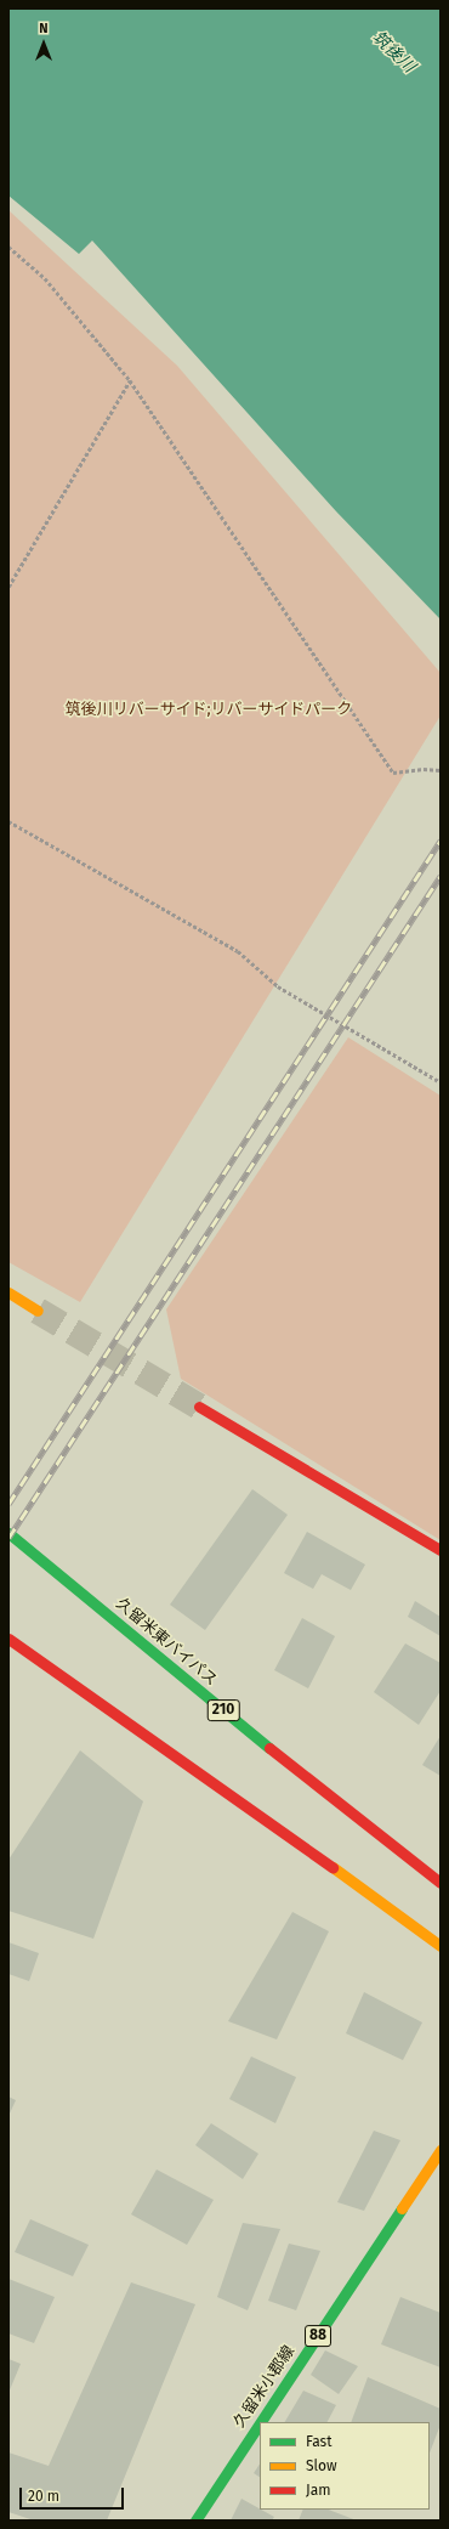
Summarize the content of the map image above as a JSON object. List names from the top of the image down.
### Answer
{
  "streets": {
    "main road": [
      "久留米東バイパス",
      "210",
      "88",
      "久留米小郡線"
    ]
  },
  "water": ["筑後川"],
  "parks": ["筑後川リバーサイド;リバーサイドパーク"],
  "legend": ["Fast", "Slow", "Jam"],
  "scale_bar": "20 m",
  "north": "top"
}
